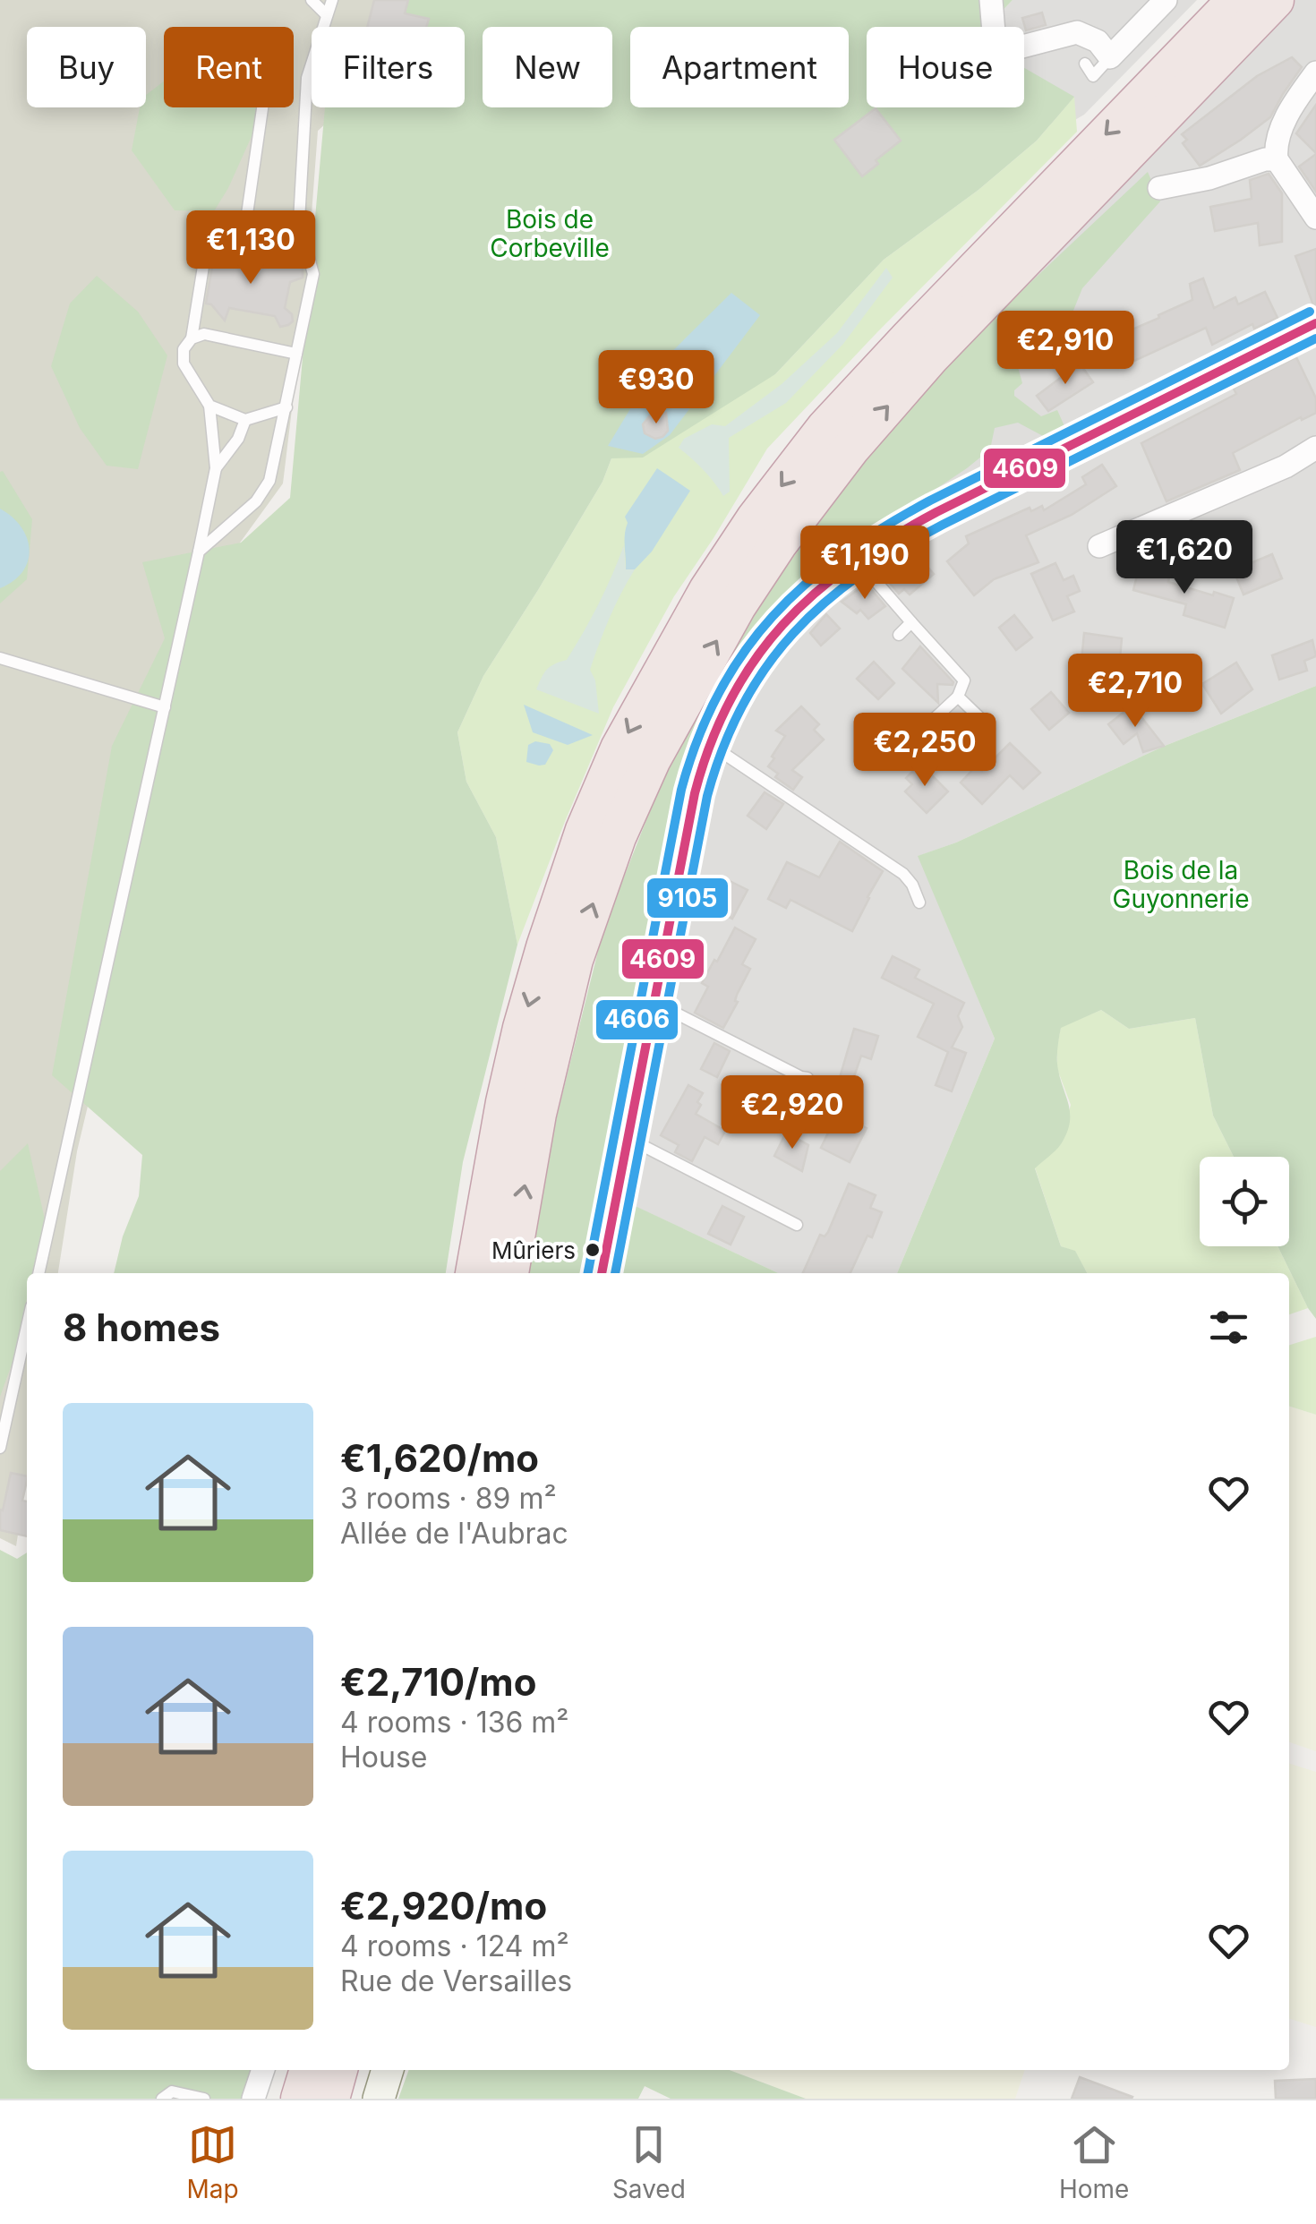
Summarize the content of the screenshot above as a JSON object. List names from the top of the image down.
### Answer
{
  "parks": ["Bois de Corbeville", "Bois de la Guyonnerie"],
  "places": ["Mûriers"],
  "lines": ["transit line 4606", "transit line 4609", "transit line 9105"],
  "page": {
    "chip": [
      "Buy",
      "Rent",
      "Filters",
      "New",
      "Apartment",
      "House"
    ],
    "price": [
      "€1,130",
      "€2,910",
      "€930",
      "€1,620",
      "€1,190",
      "€2,710",
      "€2,250",
      "€2,920"
    ],
    "heading": "8 homes",
    "list": [
      {
        "name": "€1,620/mo",
        "note": "3 rooms · 89 m² · Allée de l'Aubrac"
      },
      {
        "name": "€2,710/mo",
        "note": "4 rooms · 136 m² · House"
      },
      {
        "name": "€2,920/mo",
        "note": "4 rooms · 124 m² · Rue de Versailles"
      }
    ],
    "tabs": ["Map", "Saved", "Home"]
  }
}
